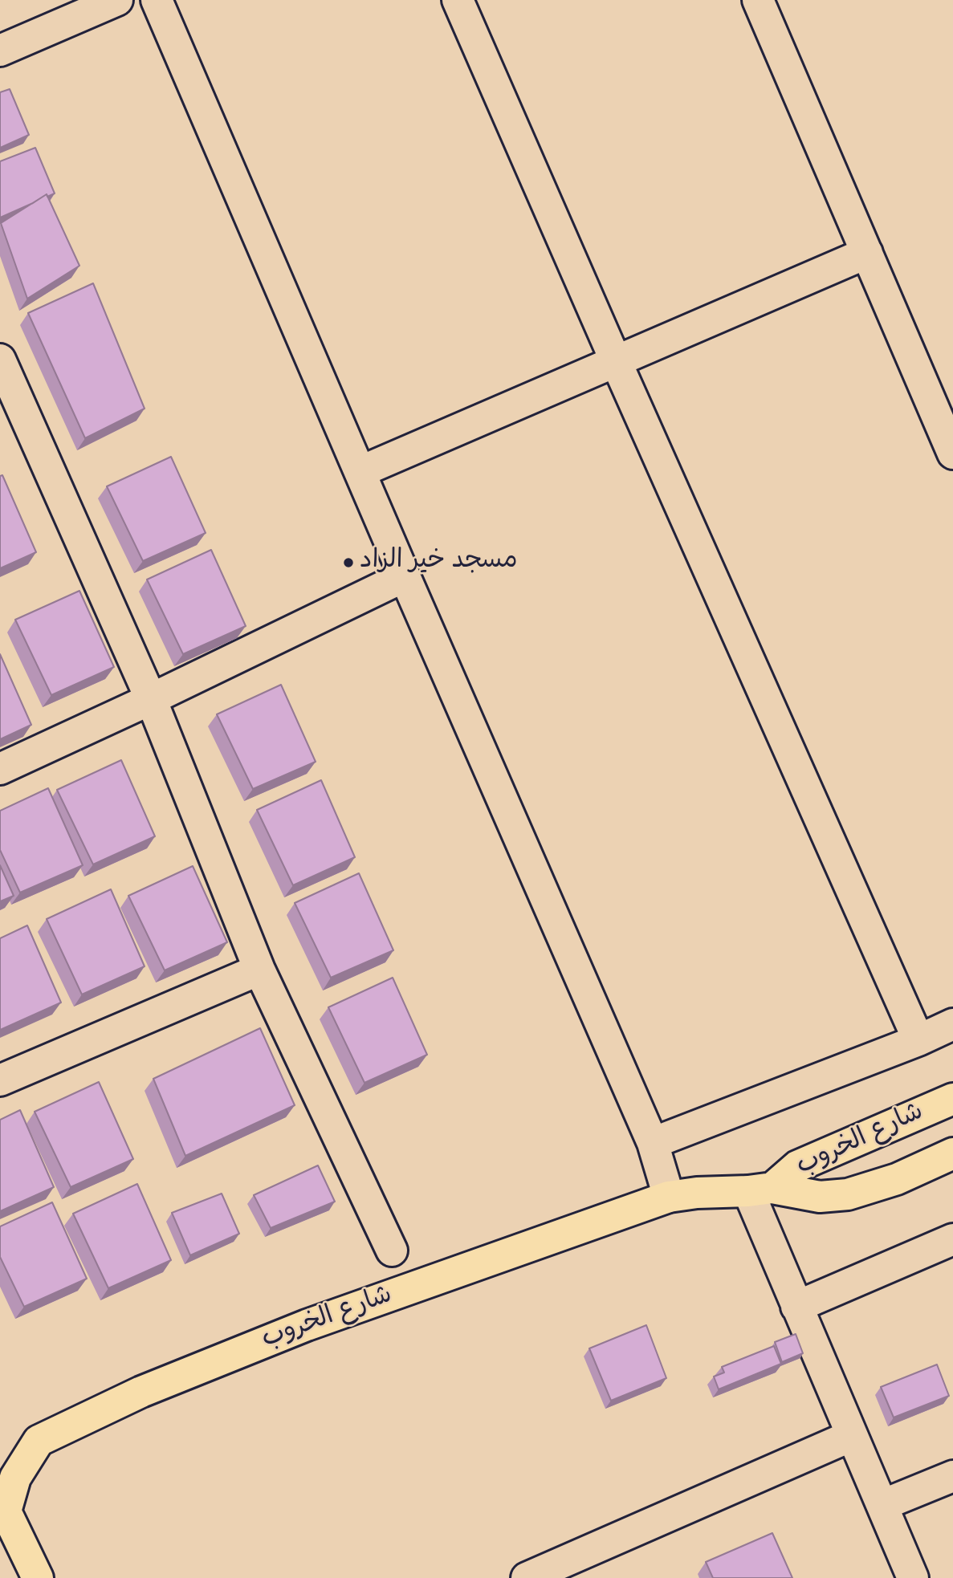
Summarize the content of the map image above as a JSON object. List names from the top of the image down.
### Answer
{
  "streets": {
    "main road": ["شارع الخروب"]
  },
  "places": ["مسجد خير الزاد"]
}
